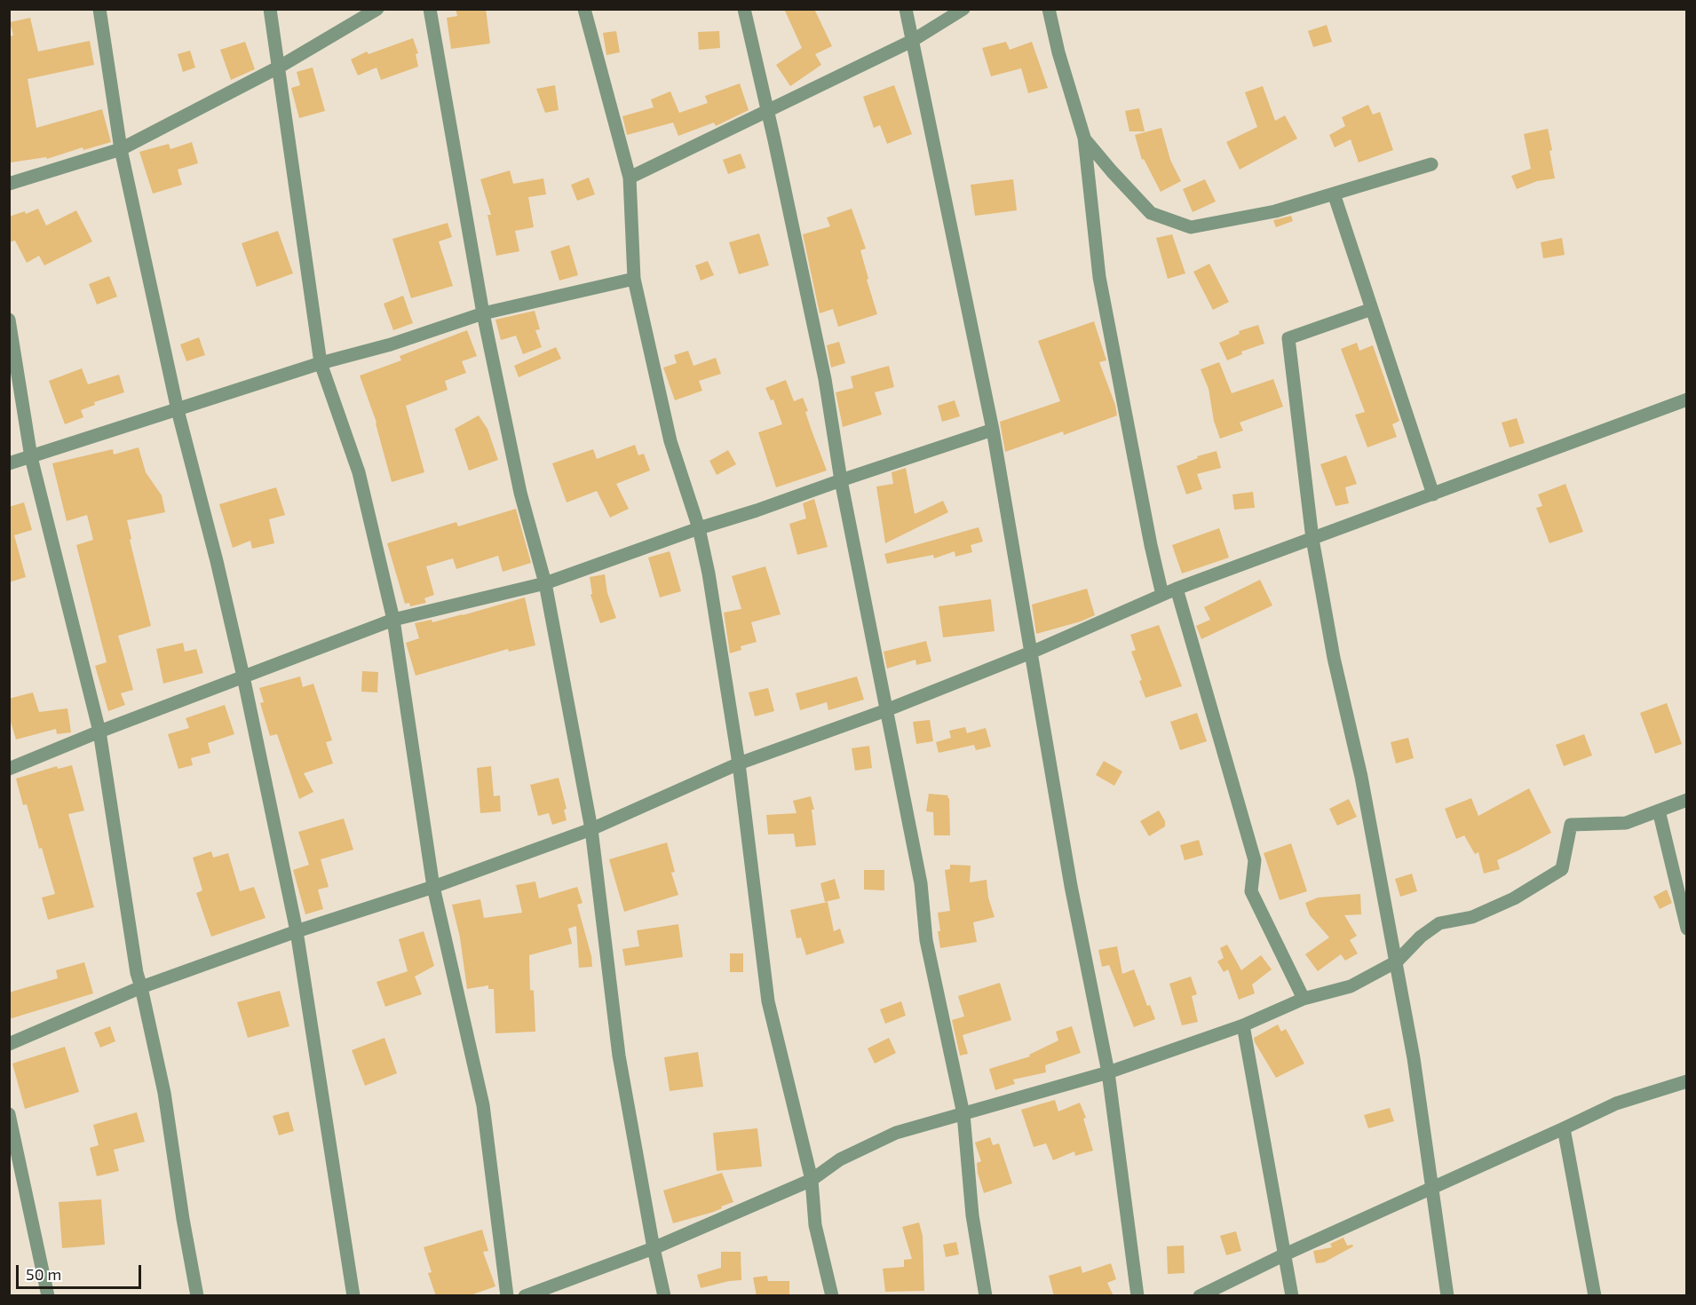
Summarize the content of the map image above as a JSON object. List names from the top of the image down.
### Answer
{
  "scale_bar": "50 m"
}
